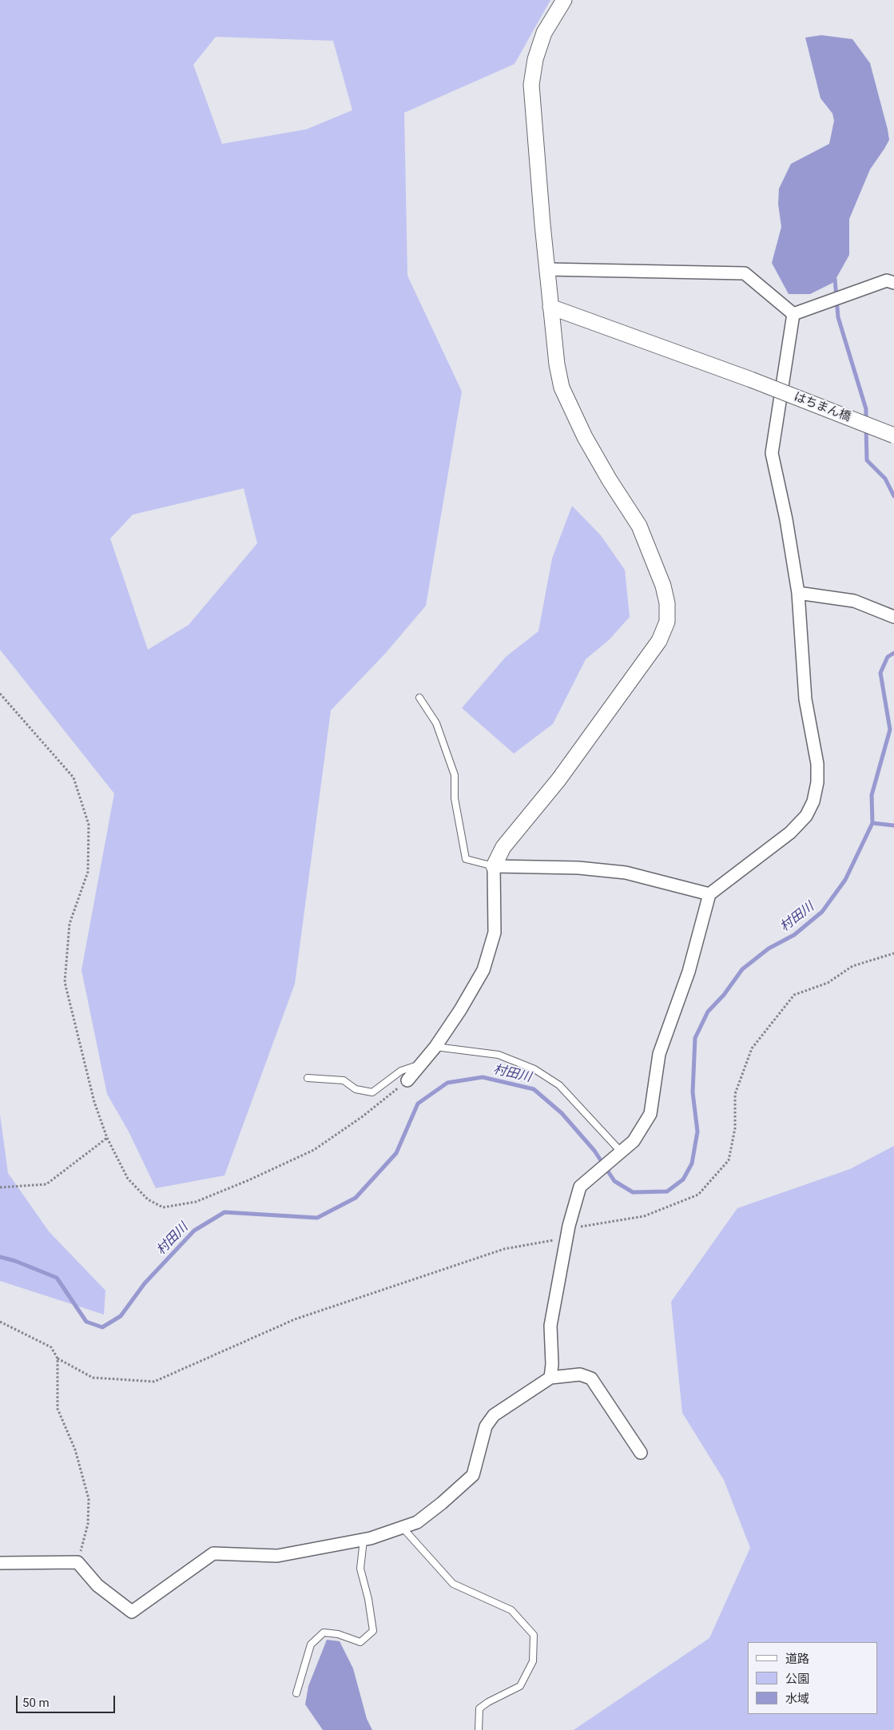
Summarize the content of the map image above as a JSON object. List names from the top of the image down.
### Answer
{
  "streets": {
    "street": ["はちまん橋"]
  },
  "water": ["村田川"],
  "legend": ["道路", "公園", "水域"],
  "scale_bar": "50 m"
}
